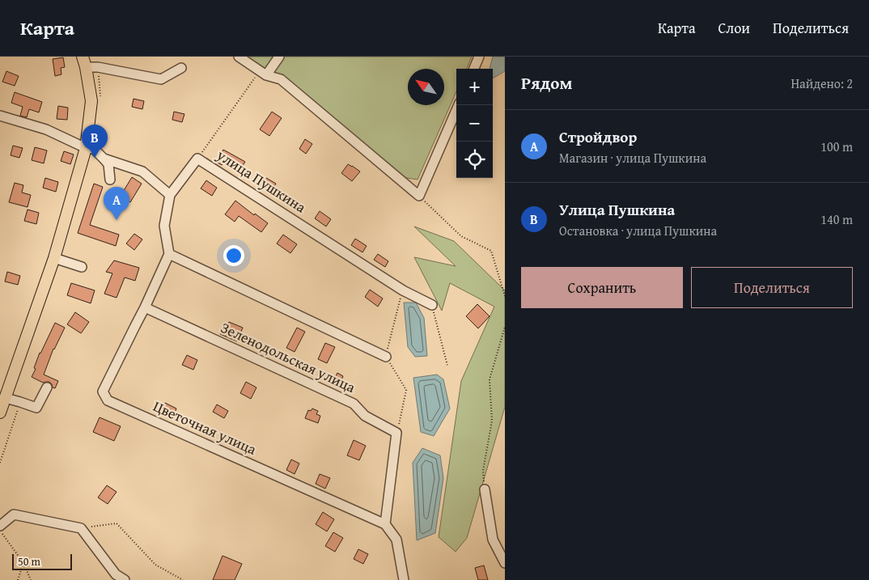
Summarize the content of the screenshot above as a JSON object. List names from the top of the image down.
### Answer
{
  "streets": {
    "street": ["улица Пушкина", "Зеленодольская улица", "Цветочная улица"]
  },
  "crossings": [
    ["Зеленодольская улица", "Цветочная улица"]
  ],
  "scale_bar": "50 m",
  "north": "top left",
  "page": {
    "header": "Карта",
    "nav": ["Карта", "Слои", "Поделиться"],
    "heading": ["Рядом", "Найдено: 2"],
    "map_buttons": ["+", "−"],
    "list": [
      {
        "mark": "A",
        "name": "Стройдвор",
        "note": "Магазин · улица Пушкина",
        "value": "100 m"
      },
      {
        "mark": "B",
        "name": "Улица Пушкина",
        "note": "Остановка · улица Пушкина",
        "value": "140 m"
      }
    ],
    "pins": ["B", "A"],
    "buttons": ["Сохранить", "Поделиться"],
    "scale": "50 m"
  }
}
